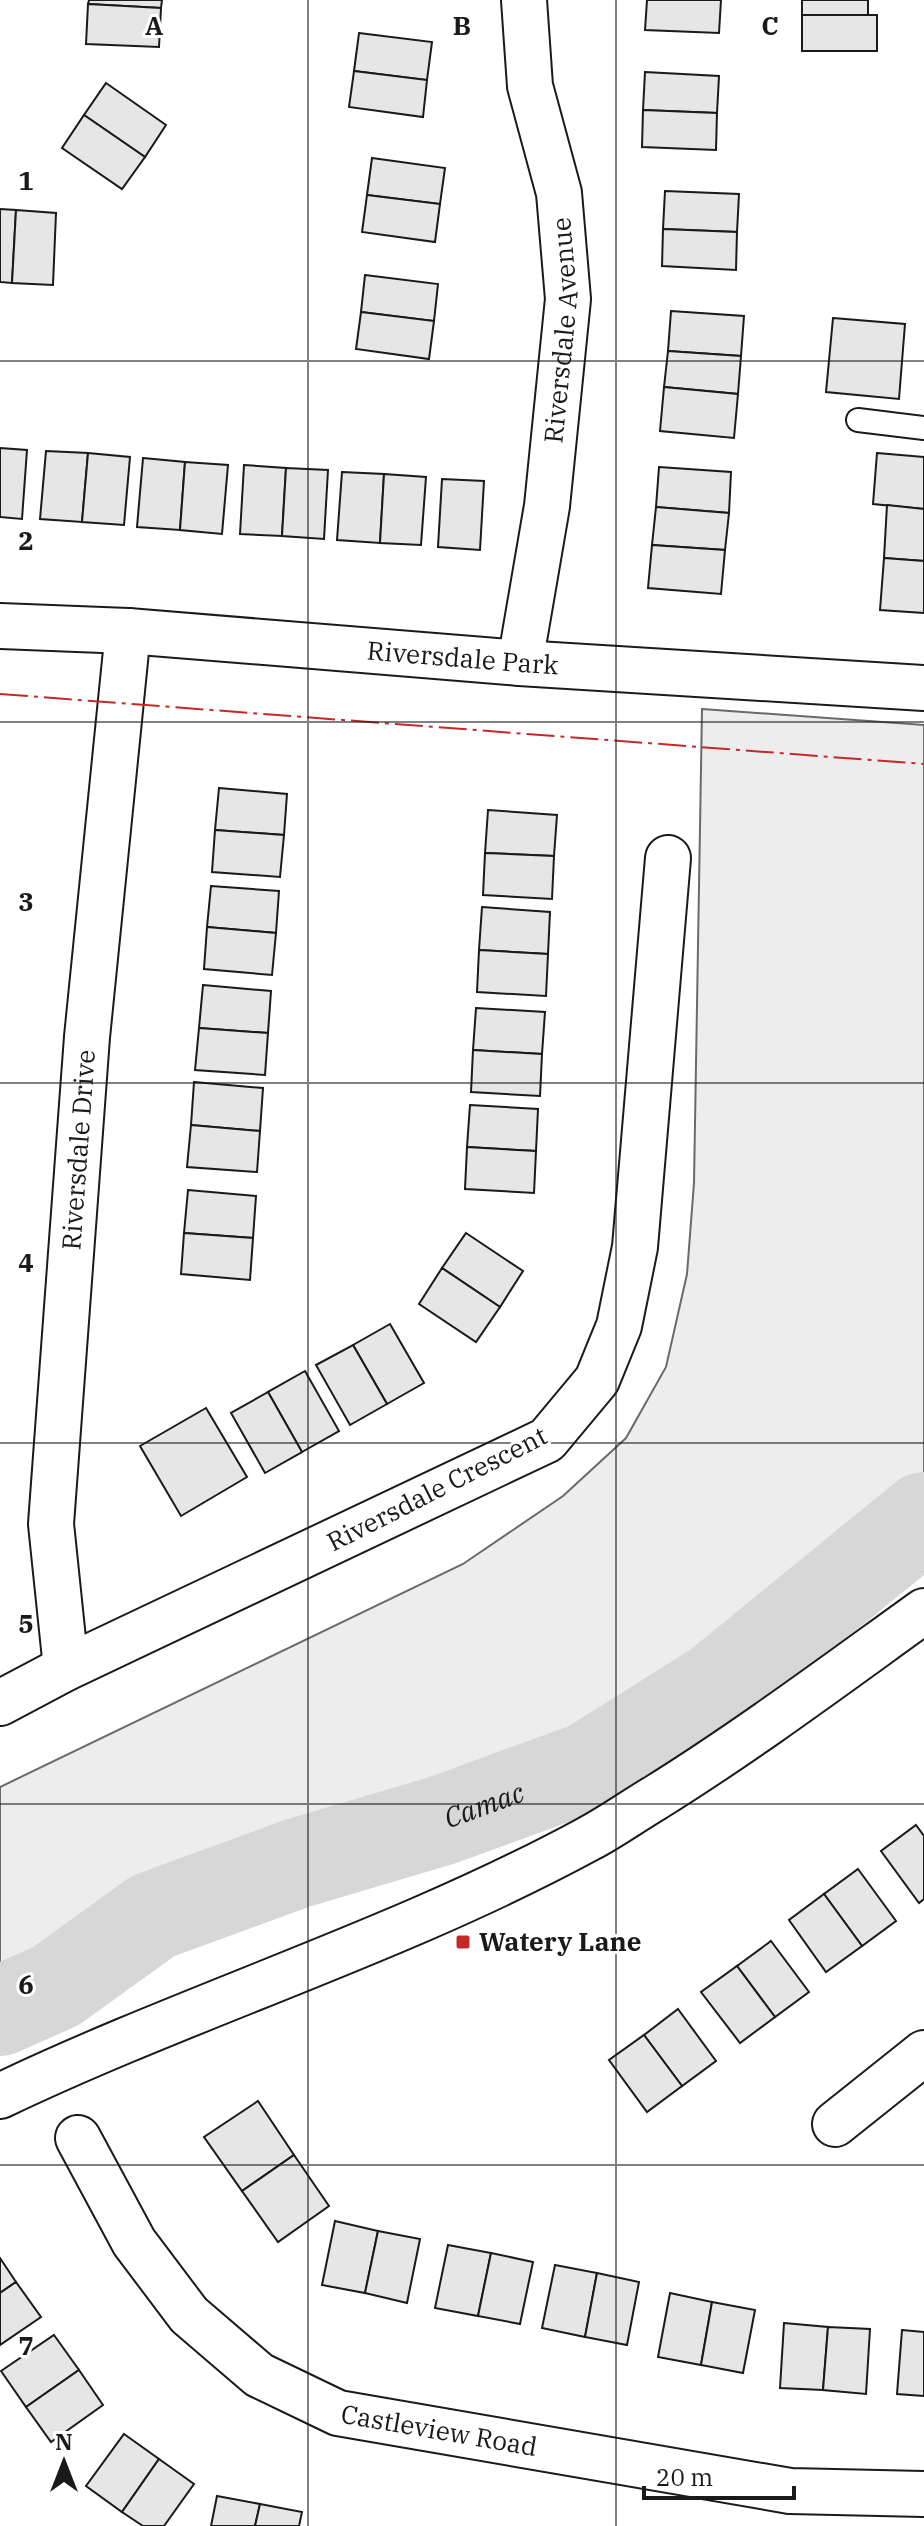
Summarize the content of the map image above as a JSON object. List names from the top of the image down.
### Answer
{
  "streets": {
    "street": [
      "Riversdale Avenue",
      "Riversdale Park",
      "Riversdale Drive",
      "Riversdale Crescent",
      "Castleview Road"
    ]
  },
  "crossings": [
    ["Riversdale Avenue", "Riversdale Park"],
    ["Riversdale Park", "Riversdale Drive"],
    ["Riversdale Drive", "Riversdale Crescent"]
  ],
  "water": ["Camac"],
  "places": {
    "transit": ["Watery Lane"]
  },
  "scale_bar": "20 m",
  "north": "top",
  "grid": {
    "columns": ["A", "B", "C"],
    "rows": [
      "1",
      "2",
      "3",
      "4",
      "5",
      "6",
      "7"
    ]
  }
}
